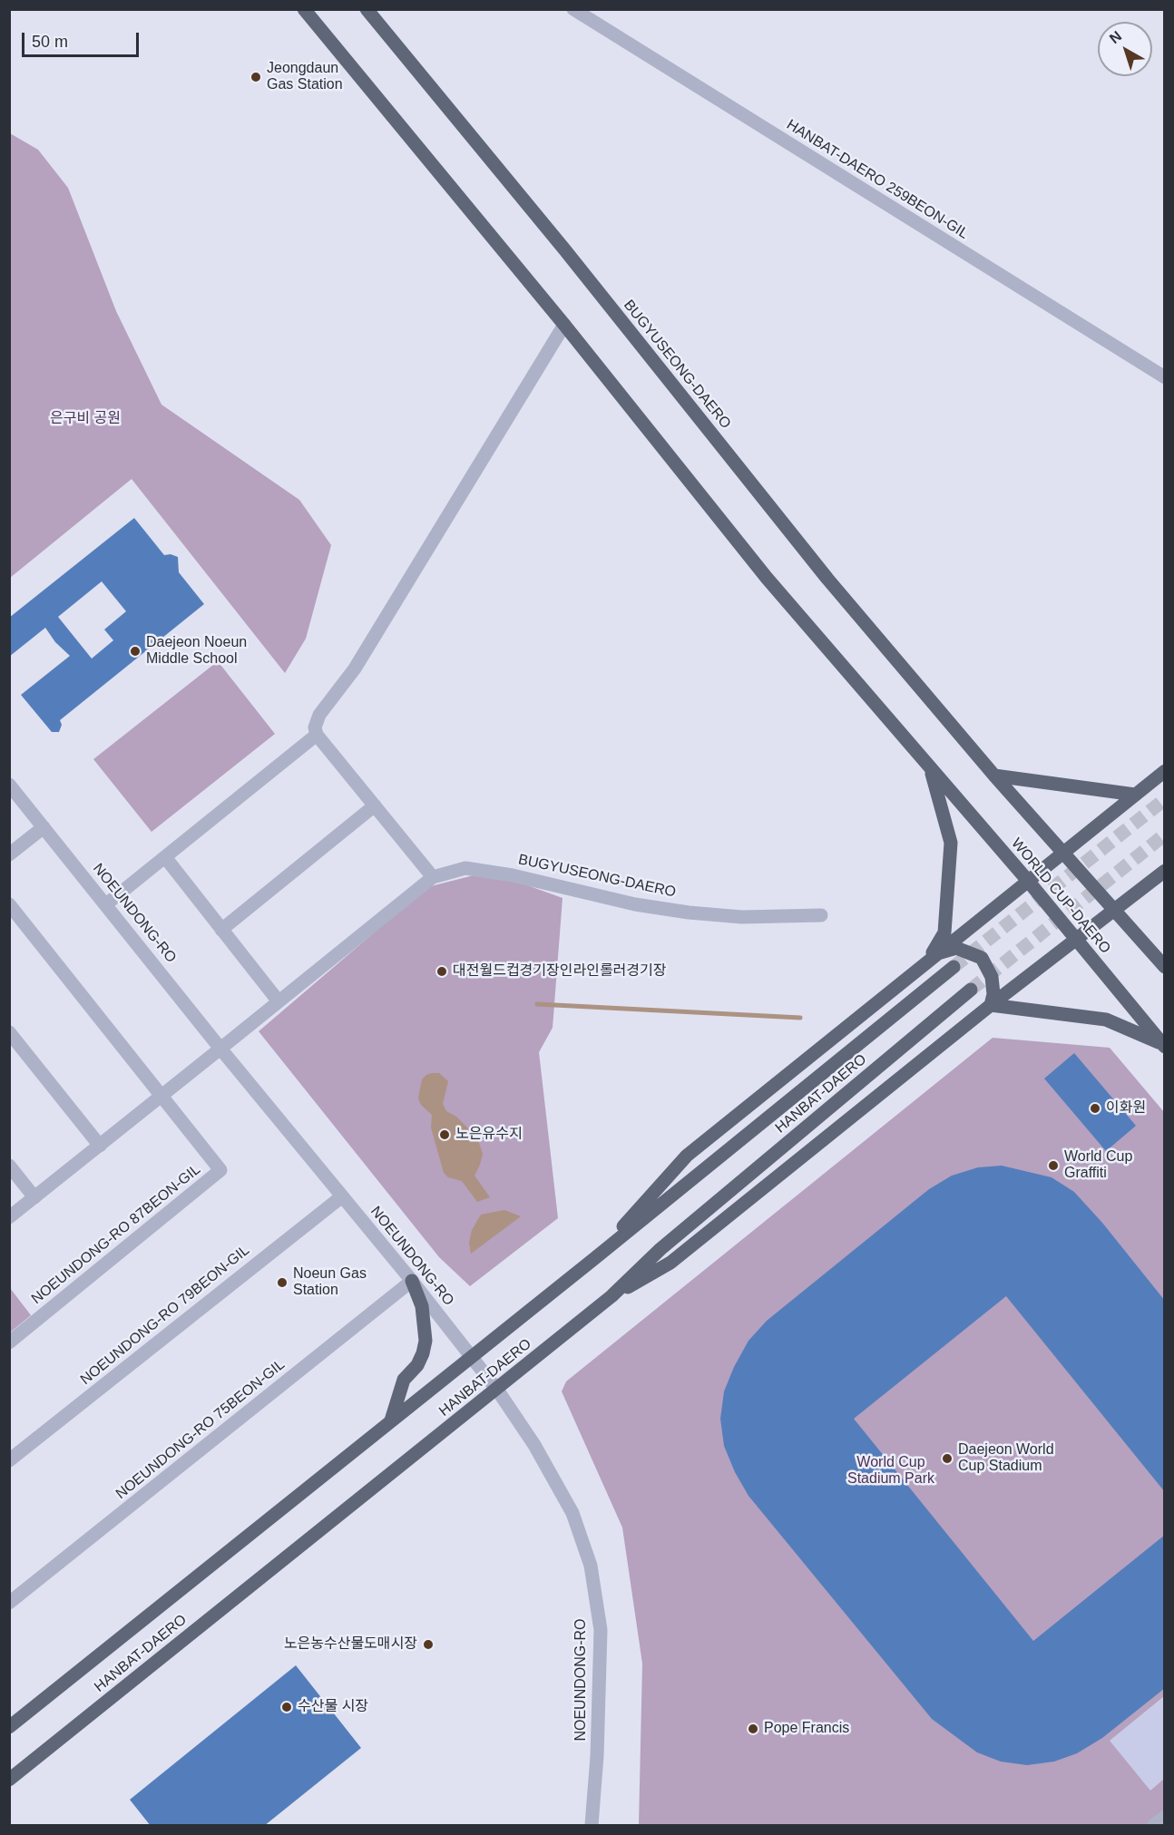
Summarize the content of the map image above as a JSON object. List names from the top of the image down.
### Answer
{
  "streets": {
    "main road": ["BUGYUSEONG-DAERO", "WORLD CUP-DAERO", "HANBAT-DAERO"],
    "street": [
      "HANBAT-DAERO 259BEON-GIL",
      "NOEUNDONG-RO",
      "NOEUNDONG-RO 87BEON-GIL",
      "NOEUNDONG-RO 79BEON-GIL",
      "NOEUNDONG-RO 75BEON-GIL"
    ]
  },
  "crossings": [
    ["BUGYUSEONG-DAERO", "WORLD CUP-DAERO"],
    ["NOEUNDONG-RO", "HANBAT-DAERO"],
    ["NOEUNDONG-RO", "NOEUNDONG-RO 79BEON-GIL"],
    ["NOEUNDONG-RO", "NOEUNDONG-RO 75BEON-GIL"]
  ],
  "parks": ["은구비 공원", "World Cup Stadium Park"],
  "places": [
    "Jeongdaun Gas Station",
    "Daejeon Noeun Middle School",
    "대전월드컵경기장인라인롤러경기장",
    "이화원",
    "노은유수지",
    "World Cup Graffiti",
    "Noeun Gas Station",
    "Daejeon World Cup Stadium",
    "노은농수산물도매시장",
    "수산물 시장",
    "Pope Francis"
  ],
  "scale_bar": "50 m",
  "north": "top left"
}
